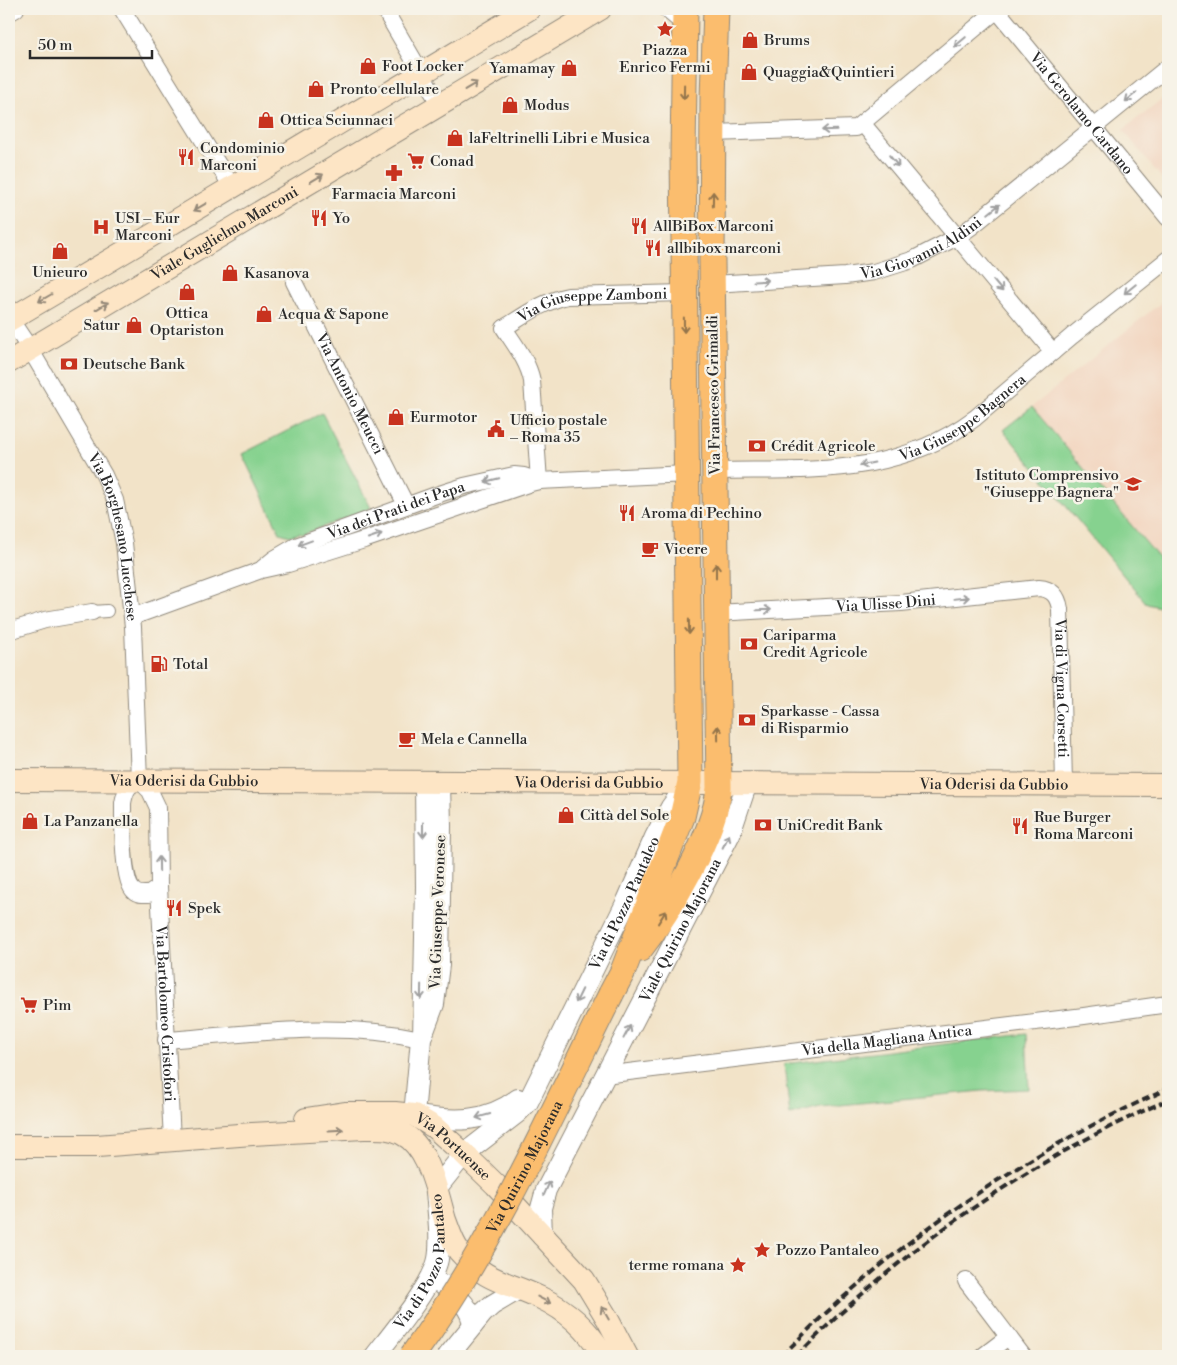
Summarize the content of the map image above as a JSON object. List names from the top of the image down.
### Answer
{
  "streets": {
    "main road": [
      "Viale Guglielmo Marconi",
      "Via Francesco Grimaldi",
      "Via Oderisi da Gubbio",
      "Via Portuense",
      "Via Quirino Majorana"
    ],
    "street": [
      "Via Gerolamo Cardano",
      "Via Giovanni Aldini",
      "Via Giuseppe Zamboni",
      "Via Antonio Meucci",
      "Via Giuseppe Bagnera",
      "Via dei Prati dei Papa",
      "Via Borghesano Lucchese",
      "Via Ulisse Dini",
      "Via di Vigna Corsetti",
      "Via di Pozzo Pantaleo",
      "Via Giuseppe Veronese",
      "Viale Quirino Majorana",
      "Via Bartolomeo Cristofori",
      "Via della Magliana Antica"
    ]
  },
  "crossings": [
    ["Via Gerolamo Cardano", "Via Giovanni Aldini"],
    ["Viale Guglielmo Marconi", "Via Borghesano Lucchese"],
    ["Via Giovanni Aldini", "Via Francesco Grimaldi"],
    ["Via Giuseppe Zamboni", "Via Francesco Grimaldi"],
    ["Via Giuseppe Zamboni", "Via dei Prati dei Papa"],
    ["Via Antonio Meucci", "Via dei Prati dei Papa"],
    ["Via Francesco Grimaldi", "Via Giuseppe Bagnera"],
    ["Via Francesco Grimaldi", "Via dei Prati dei Papa"],
    ["Via Francesco Grimaldi", "Via Ulisse Dini"],
    ["Via Francesco Grimaldi", "Via Oderisi da Gubbio"],
    ["Via Francesco Grimaldi", "Via di Pozzo Pantaleo"],
    ["Via Francesco Grimaldi", "Via Quirino Majorana"],
    ["Via dei Prati dei Papa", "Via Borghesano Lucchese"],
    ["Via Borghesano Lucchese", "Via Oderisi da Gubbio"],
    ["Via Borghesano Lucchese", "Via Bartolomeo Cristofori"],
    ["Via Ulisse Dini", "Via di Vigna Corsetti"],
    ["Via di Vigna Corsetti", "Via Oderisi da Gubbio"],
    ["Via Oderisi da Gubbio", "Via di Pozzo Pantaleo"],
    ["Via Oderisi da Gubbio", "Via Giuseppe Veronese"],
    ["Via Oderisi da Gubbio", "Viale Quirino Majorana"],
    ["Via Oderisi da Gubbio", "Via Bartolomeo Cristofori"],
    ["Via Oderisi da Gubbio", "Via Quirino Majorana"],
    ["Via di Pozzo Pantaleo", "Via Giuseppe Veronese"],
    ["Via di Pozzo Pantaleo", "Via Portuense"],
    ["Via di Pozzo Pantaleo", "Via Quirino Majorana"],
    ["Via Giuseppe Veronese", "Via Portuense"],
    ["Viale Quirino Majorana", "Via della Magliana Antica"],
    ["Viale Quirino Majorana", "Via Quirino Majorana"],
    ["Via Bartolomeo Cristofori", "Via Portuense"],
    ["Via della Magliana Antica", "Via Quirino Majorana"],
    ["Via Portuense", "Via Quirino Majorana"]
  ],
  "one_way": ["Via Giuseppe Bagnera", "Via Ulisse Dini", "Viale Quirino Majorana"],
  "places": {
    "place": ["Piazza Enrico Fermi", "Pozzo Pantaleo", "terme romana"],
    "shop": [
      "Brums",
      "Foot Locker",
      "Yamamay",
      "Quaggia&Quintieri",
      "Pronto cellulare",
      "Modus",
      "Ottica Sciunnaci",
      "laFeltrinelli Libri e Musica",
      "Unieuro",
      "Kasanova",
      "Ottica Optariston",
      "Acqua & Sapone",
      "Satur",
      "Eurmotor",
      "Città del Sole",
      "La Panzanella"
    ],
    "restaurant": [
      "Condominio Marconi",
      "Yo",
      "AllBiBox Marconi",
      "allbibox marconi",
      "Aroma di Pechino",
      "Rue Burger Roma Marconi",
      "Spek"
    ],
    "supermarket": ["Conad", "Pim"],
    "pharmacy": ["Farmacia Marconi"],
    "hospital": ["USI – Eur Marconi"],
    "bank": [
      "Deutsche Bank",
      "Crédit Agricole",
      "Cariparma Credit Agricole",
      "Sparkasse - Cassa di Risparmio",
      "UniCredit Bank"
    ],
    "public building": ["Ufficio postale – Roma 35"],
    "school or university": ["Istituto Comprensivo \"Giuseppe Bagnera\""],
    "cafe": ["Vicere", "Mela e Cannella"],
    "fuel station": ["Total"]
  },
  "scale_bar": "50 m"
}
